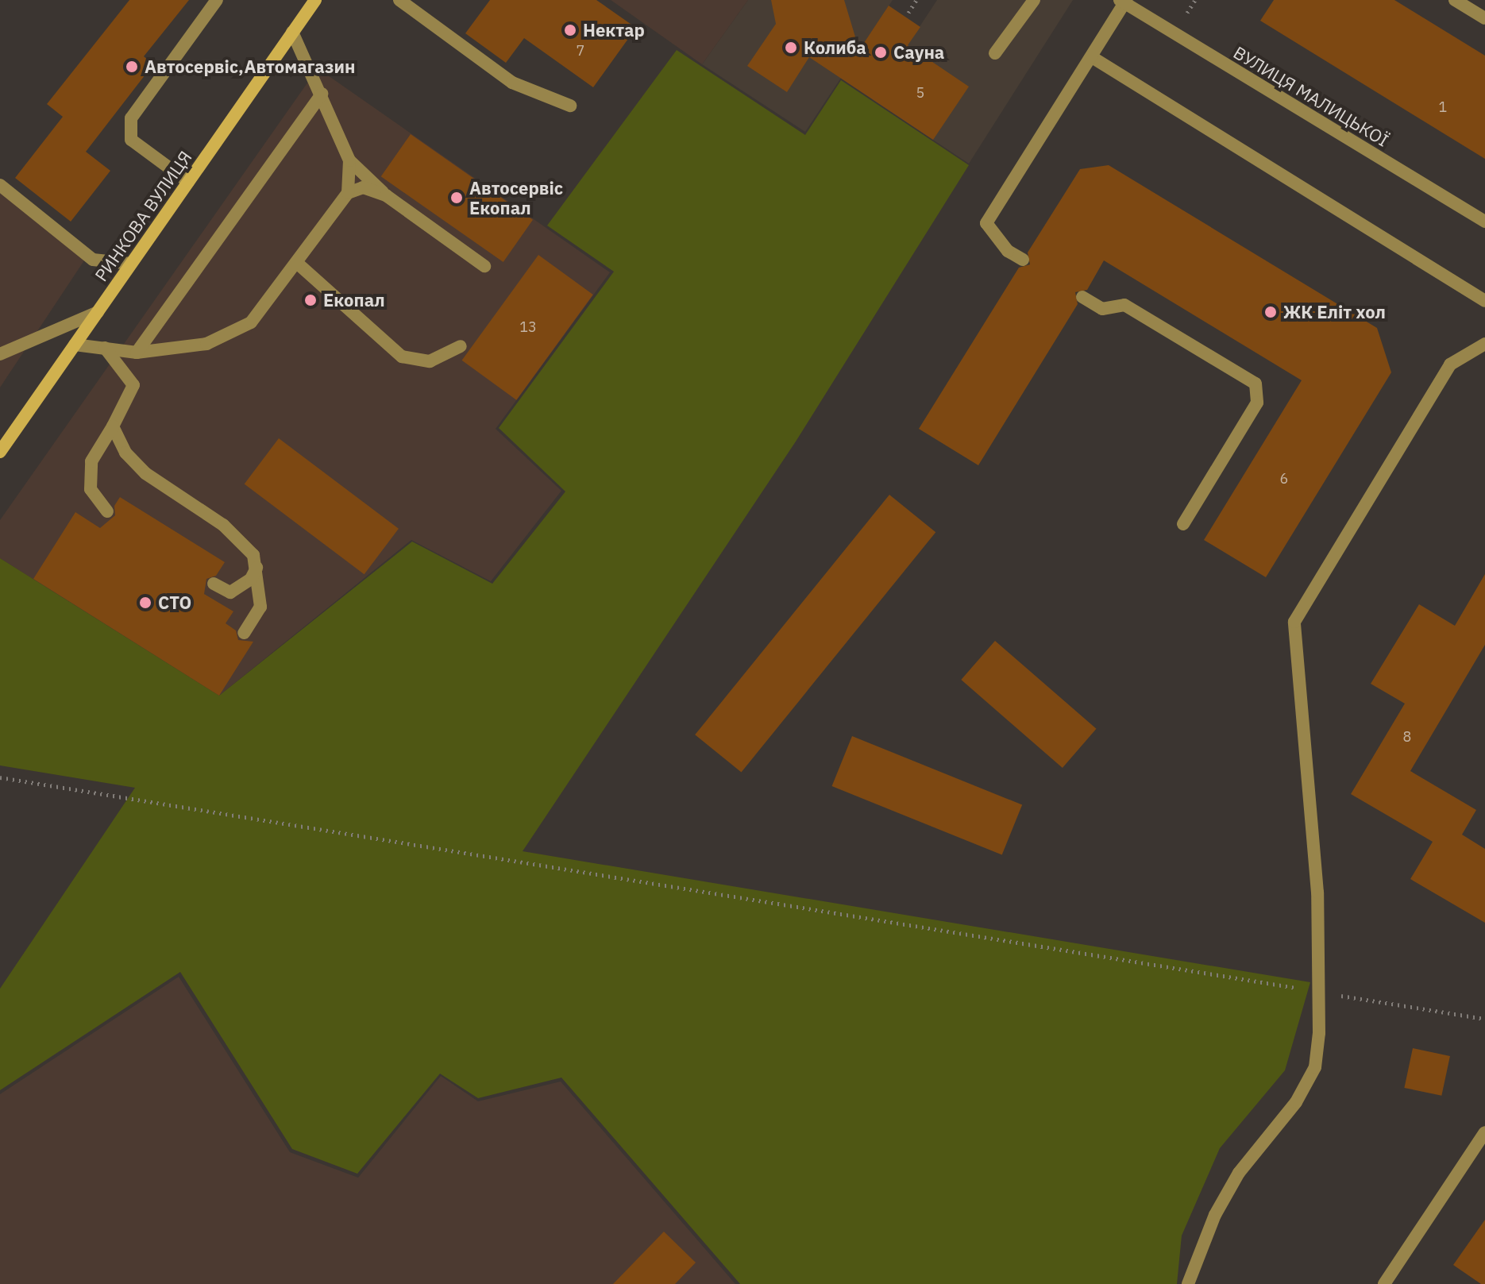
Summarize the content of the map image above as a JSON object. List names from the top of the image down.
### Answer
{
  "streets": {
    "main road": ["РИНКОВА ВУЛИЦЯ"],
    "street": ["ВУЛИЦЯ МАЛИЦЬКОЇ"]
  },
  "places": [
    "Нектар",
    "Колиба",
    "Сауна",
    "Автосервіс,Автомагазин",
    "Автосервіс Екопал",
    "Екопал",
    "ЖК Еліт хол",
    "СТО"
  ],
  "house_numbers": [
    "7",
    "5",
    "1",
    "13",
    "6",
    "8"
  ]
}
